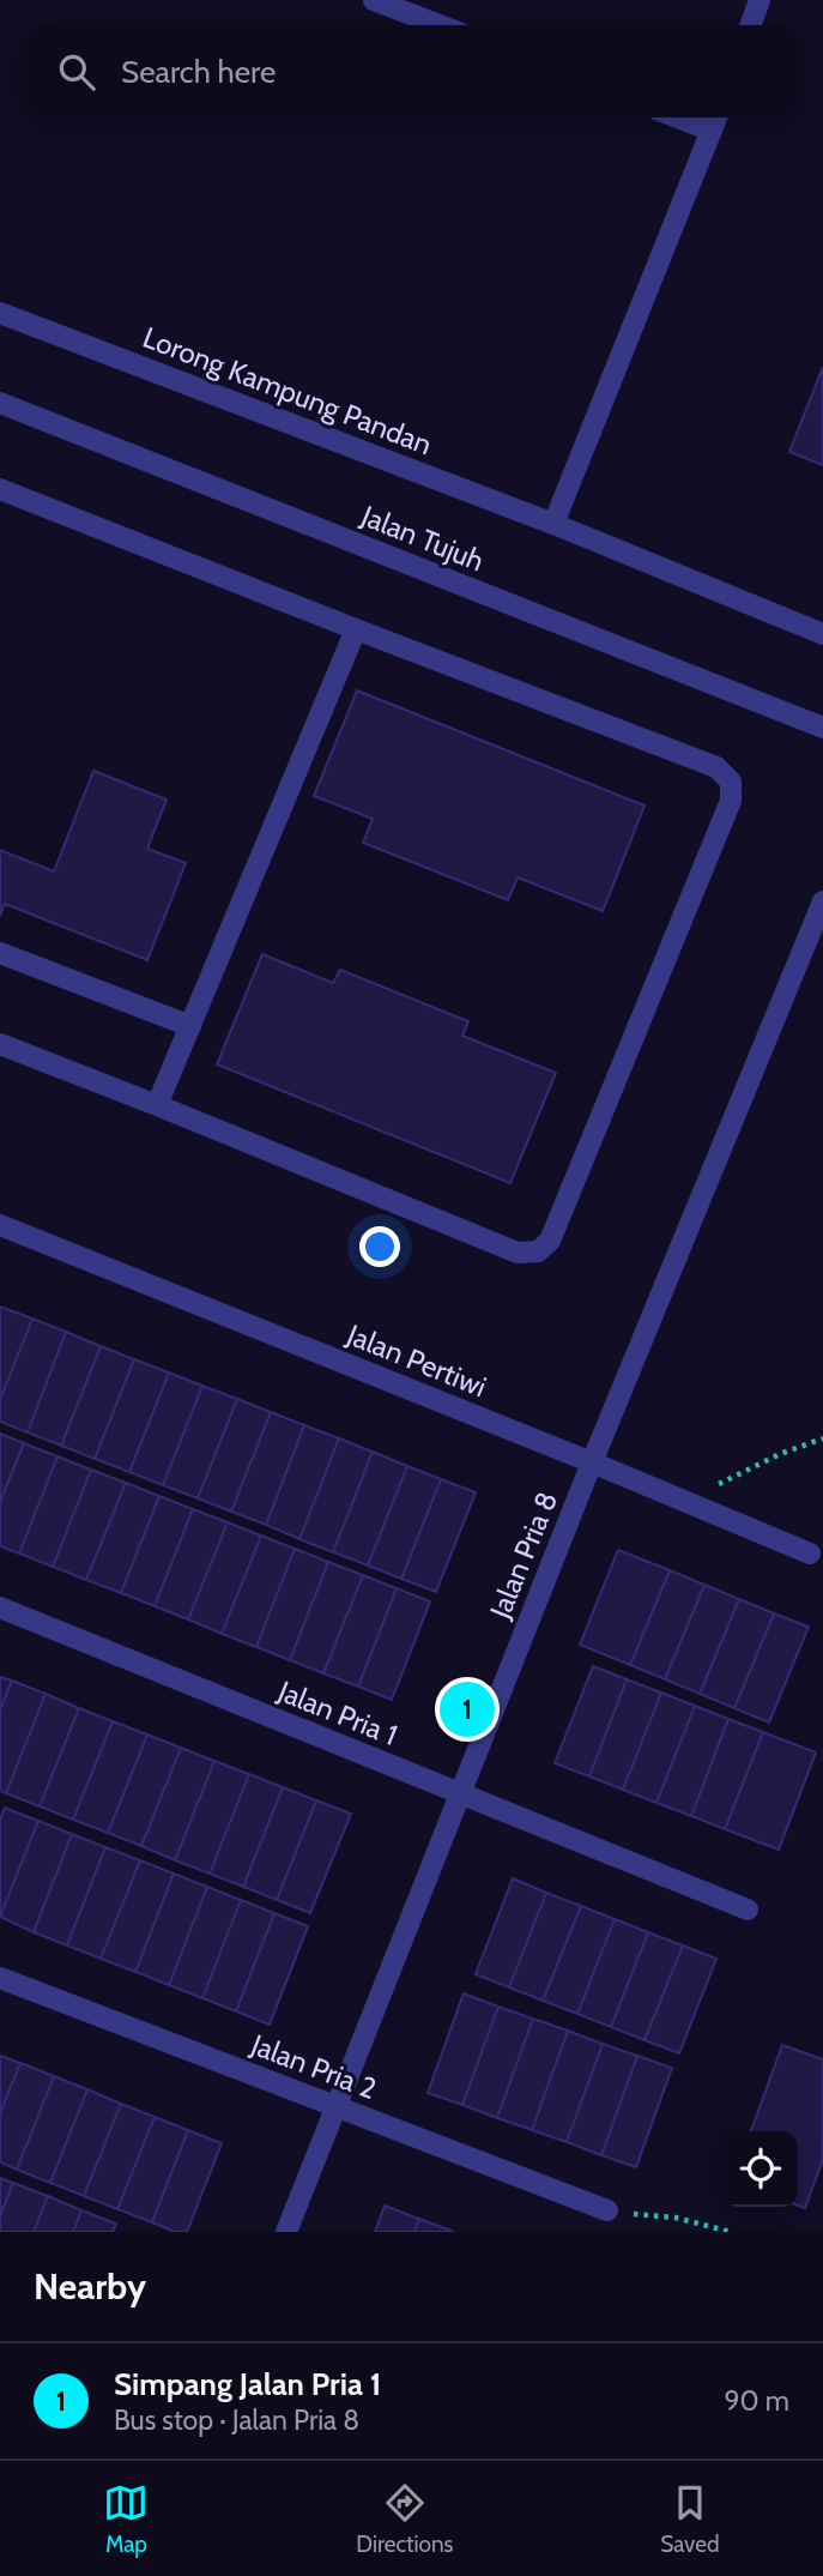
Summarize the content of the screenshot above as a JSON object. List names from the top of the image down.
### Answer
{
  "streets": {
    "street": [
      "Lorong Kampung Pandan",
      "Jalan Tujuh",
      "Jalan Pertiwi",
      "Jalan Pria 8",
      "Jalan Pria 1",
      "Jalan Pria 2"
    ]
  },
  "crossings": [
    ["Jalan Pertiwi", "Jalan Pria 8"],
    ["Jalan Pria 8", "Jalan Pria 1"],
    ["Jalan Pria 8", "Jalan Pria 2"]
  ],
  "page": {
    "search": "Search here",
    "pins": "1",
    "heading": "Nearby",
    "list": [
      {
        "mark": "1",
        "name": "Simpang Jalan Pria 1",
        "note": "Bus stop · Jalan Pria 8",
        "value": "90 m"
      }
    ],
    "nav": ["Map", "Directions", "Saved"]
  }
}
